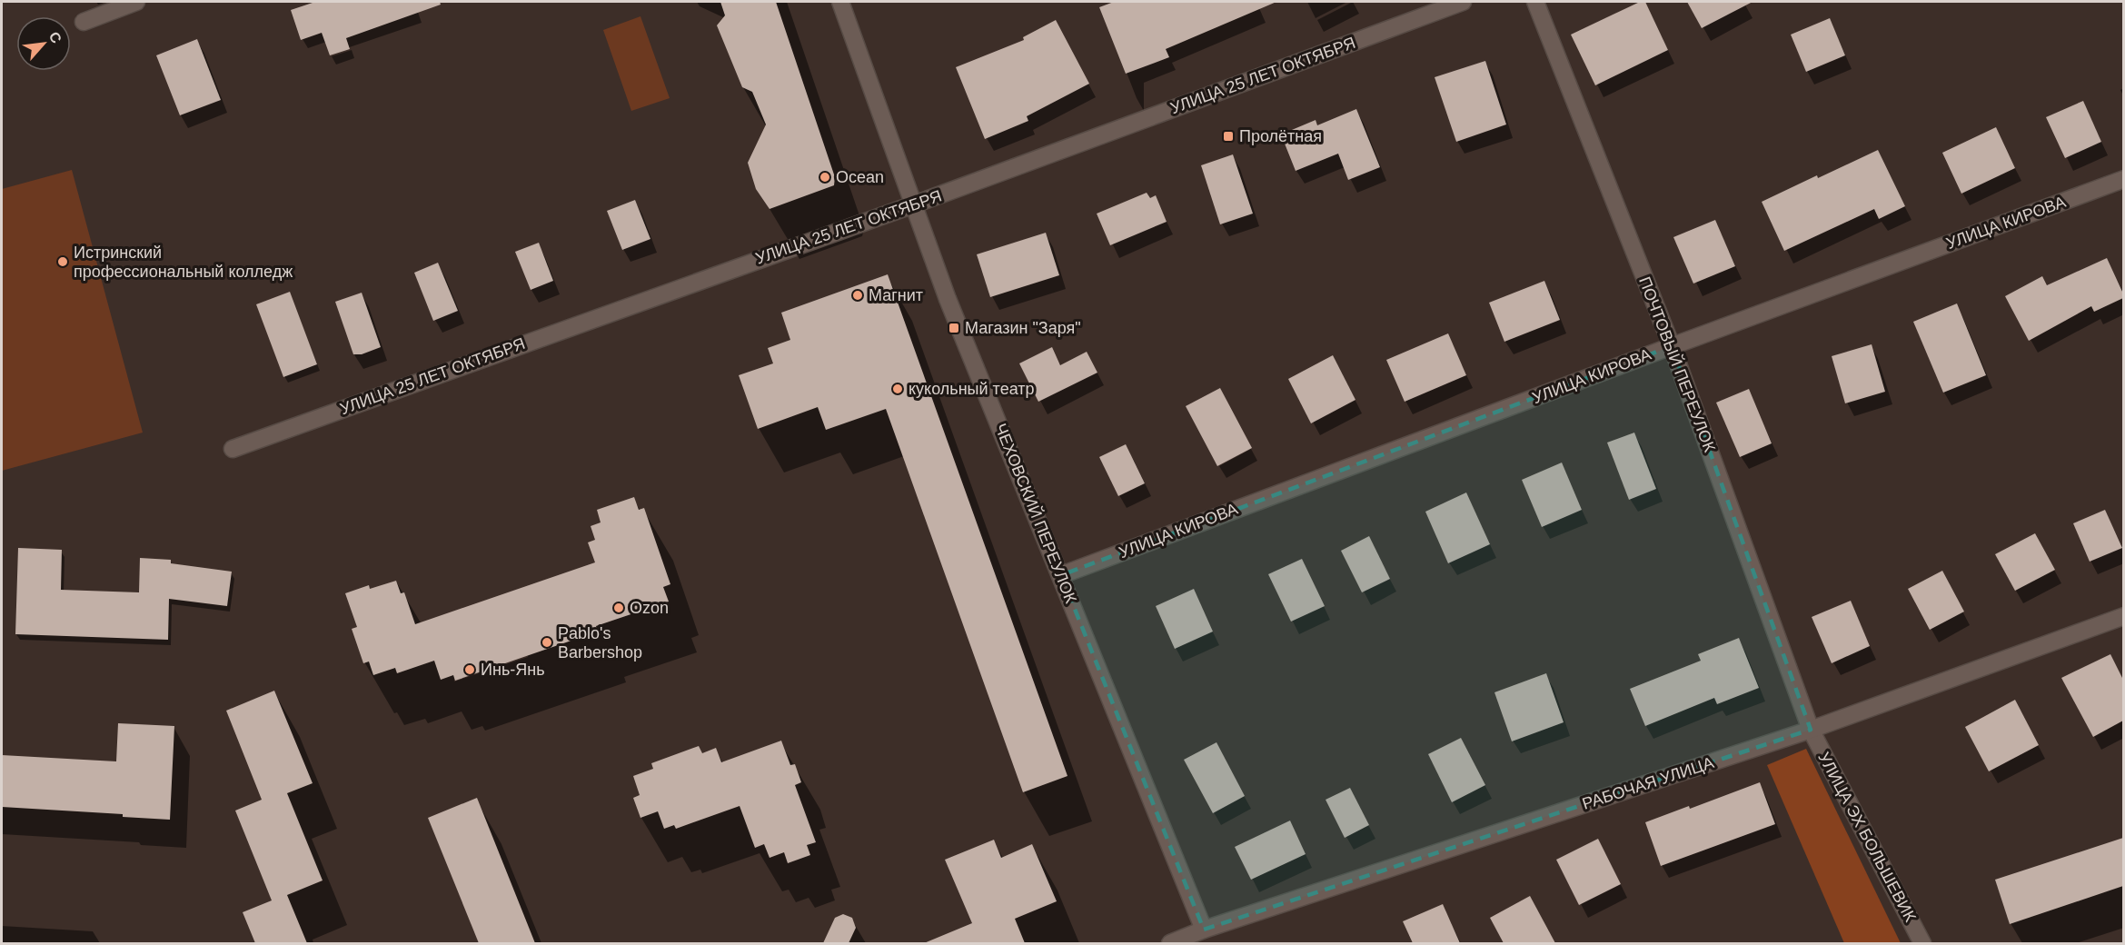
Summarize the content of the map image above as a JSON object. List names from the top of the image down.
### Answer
{
  "streets": {
    "street": [
      "УЛИЦА 25 ЛЕТ ОКТЯБРЯ",
      "УЛИЦА КИРОВА",
      "ПОЧТОВЫЙ ПЕРЕУЛОК",
      "ЧЕХОВСКИЙ ПЕРЕУЛОК",
      "РАБОЧАЯ УЛИЦА",
      "УЛИЦА ЭХ БОЛЬШЕВИК"
    ]
  },
  "crossings": [
    ["УЛИЦА 25 ЛЕТ ОКТЯБРЯ", "ЧЕХОВСКИЙ ПЕРЕУЛОК"],
    ["УЛИЦА КИРОВА", "ПОЧТОВЫЙ ПЕРЕУЛОК"],
    ["УЛИЦА КИРОВА", "ЧЕХОВСКИЙ ПЕРЕУЛОК"],
    ["ПОЧТОВЫЙ ПЕРЕУЛОК", "РАБОЧАЯ УЛИЦА"],
    ["ПОЧТОВЫЙ ПЕРЕУЛОК", "УЛИЦА ЭХ БОЛЬШЕВИК"],
    ["ЧЕХОВСКИЙ ПЕРЕУЛОК", "РАБОЧАЯ УЛИЦА"],
    ["РАБОЧАЯ УЛИЦА", "УЛИЦА ЭХ БОЛЬШЕВИК"]
  ],
  "places": {
    "transit": ["Пролётная", "Магазин \"Заря\""],
    "other": [
      "Ocean",
      "Истринский профессиональный колледж",
      "Магнит",
      "кукольный театр",
      "Ozon",
      "Pablo's Barbershop",
      "Инь-Янь"
    ]
  },
  "north": "top right"
}
